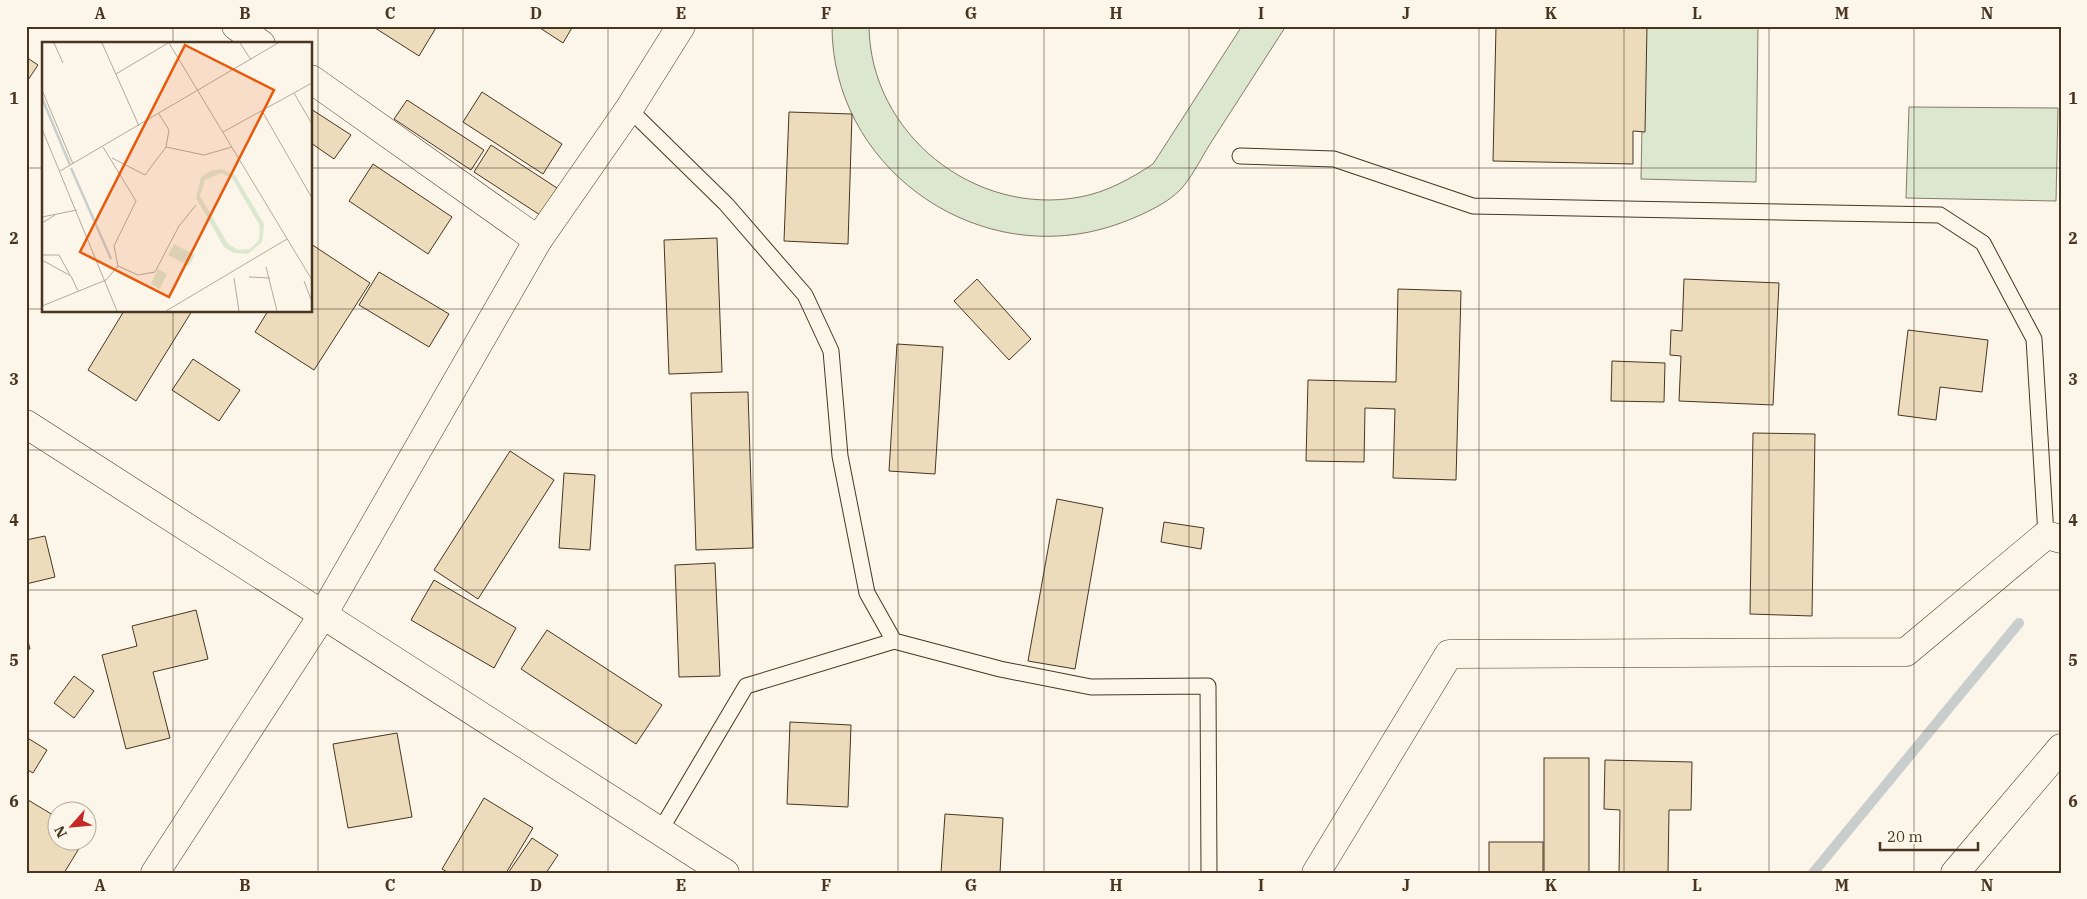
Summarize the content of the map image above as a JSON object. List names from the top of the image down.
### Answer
{
  "scale_bar": "20 m",
  "north": "bottom left",
  "grid": {
    "columns": [
      "A",
      "B",
      "C",
      "D",
      "E",
      "F",
      "G",
      "H",
      "I",
      "J",
      "K",
      "L",
      "M",
      "N"
    ],
    "rows": [
      "1",
      "2",
      "3",
      "4",
      "5",
      "6"
    ]
  }
}
